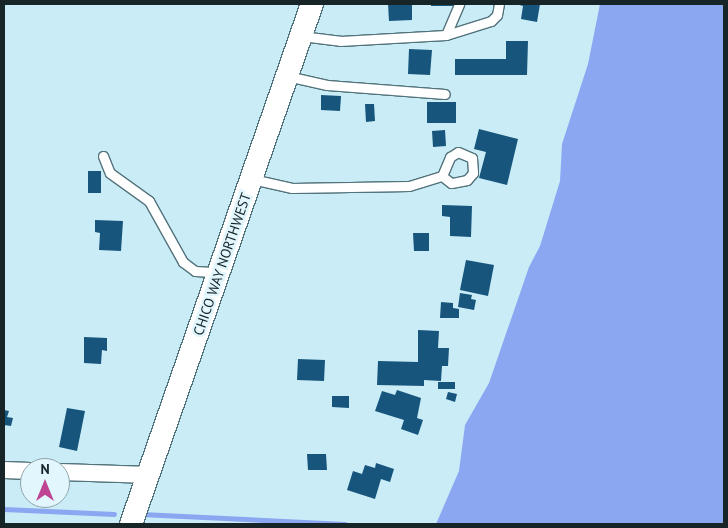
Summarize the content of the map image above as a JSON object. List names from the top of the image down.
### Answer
{
  "streets": {
    "main road": ["CHICO WAY NORTHWEST"]
  },
  "north": "top"
}
